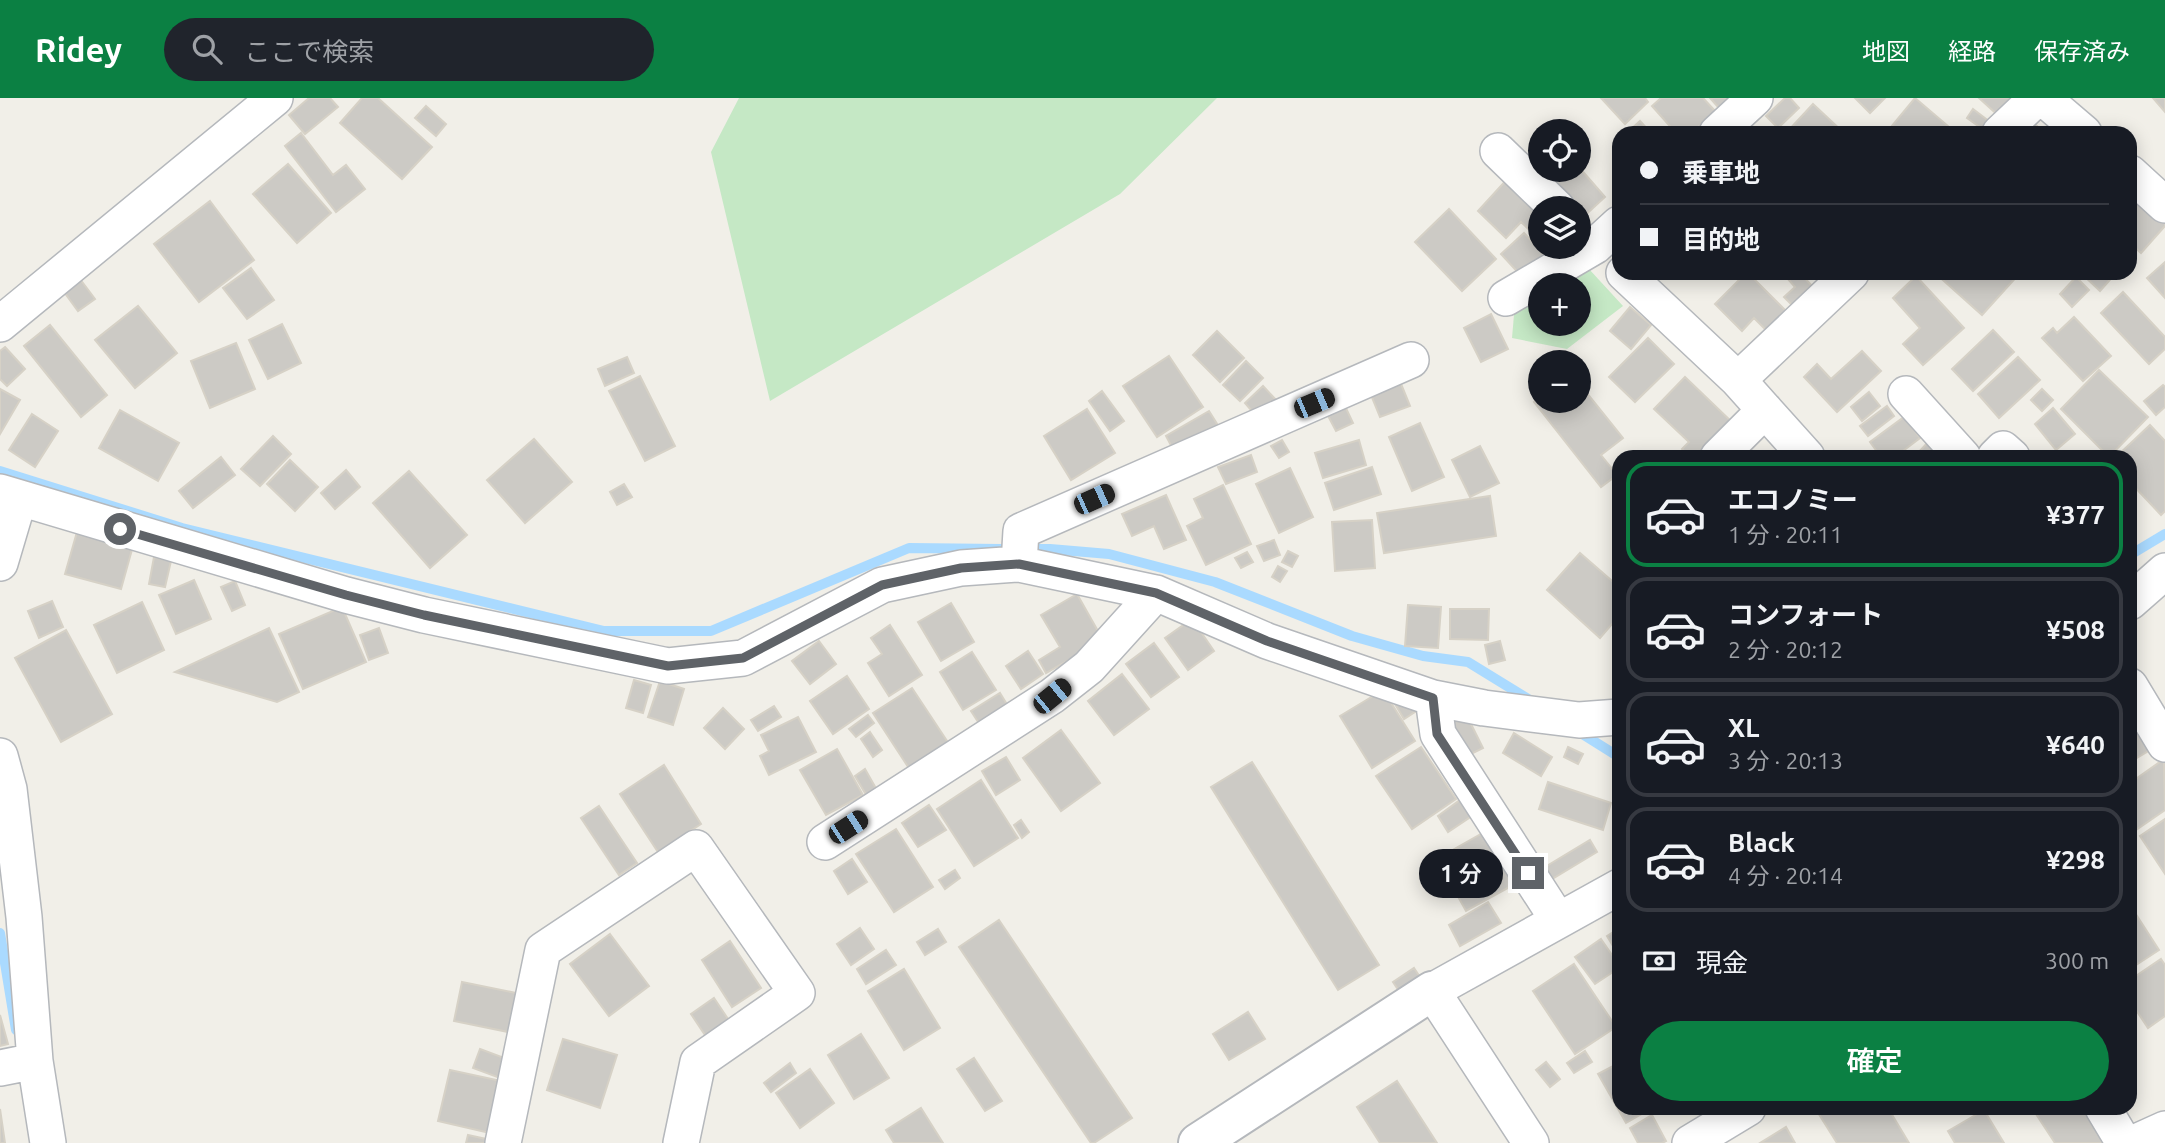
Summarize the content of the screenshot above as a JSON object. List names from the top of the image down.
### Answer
{
  "page": {
    "header": "Ridey",
    "search": "ここで検索",
    "nav": ["地図", "経路", "保存済み"],
    "map_buttons": ["+", "−"],
    "banner": ["乗車地", "目的地"],
    "list": [
      {
        "name": "エコノミー",
        "note": "1 分 · 20:11",
        "value": "¥377"
      },
      {
        "name": "コンフォート",
        "note": "2 分 · 20:12",
        "value": "¥508"
      },
      {
        "name": "XL",
        "note": "3 分 · 20:13",
        "value": "¥640"
      },
      {
        "name": "Black",
        "note": "4 分 · 20:14",
        "value": "¥298"
      }
    ],
    "bubble": "1 分",
    "pay": ["現金", "300 m"],
    "buttons": "確定"
  }
}
